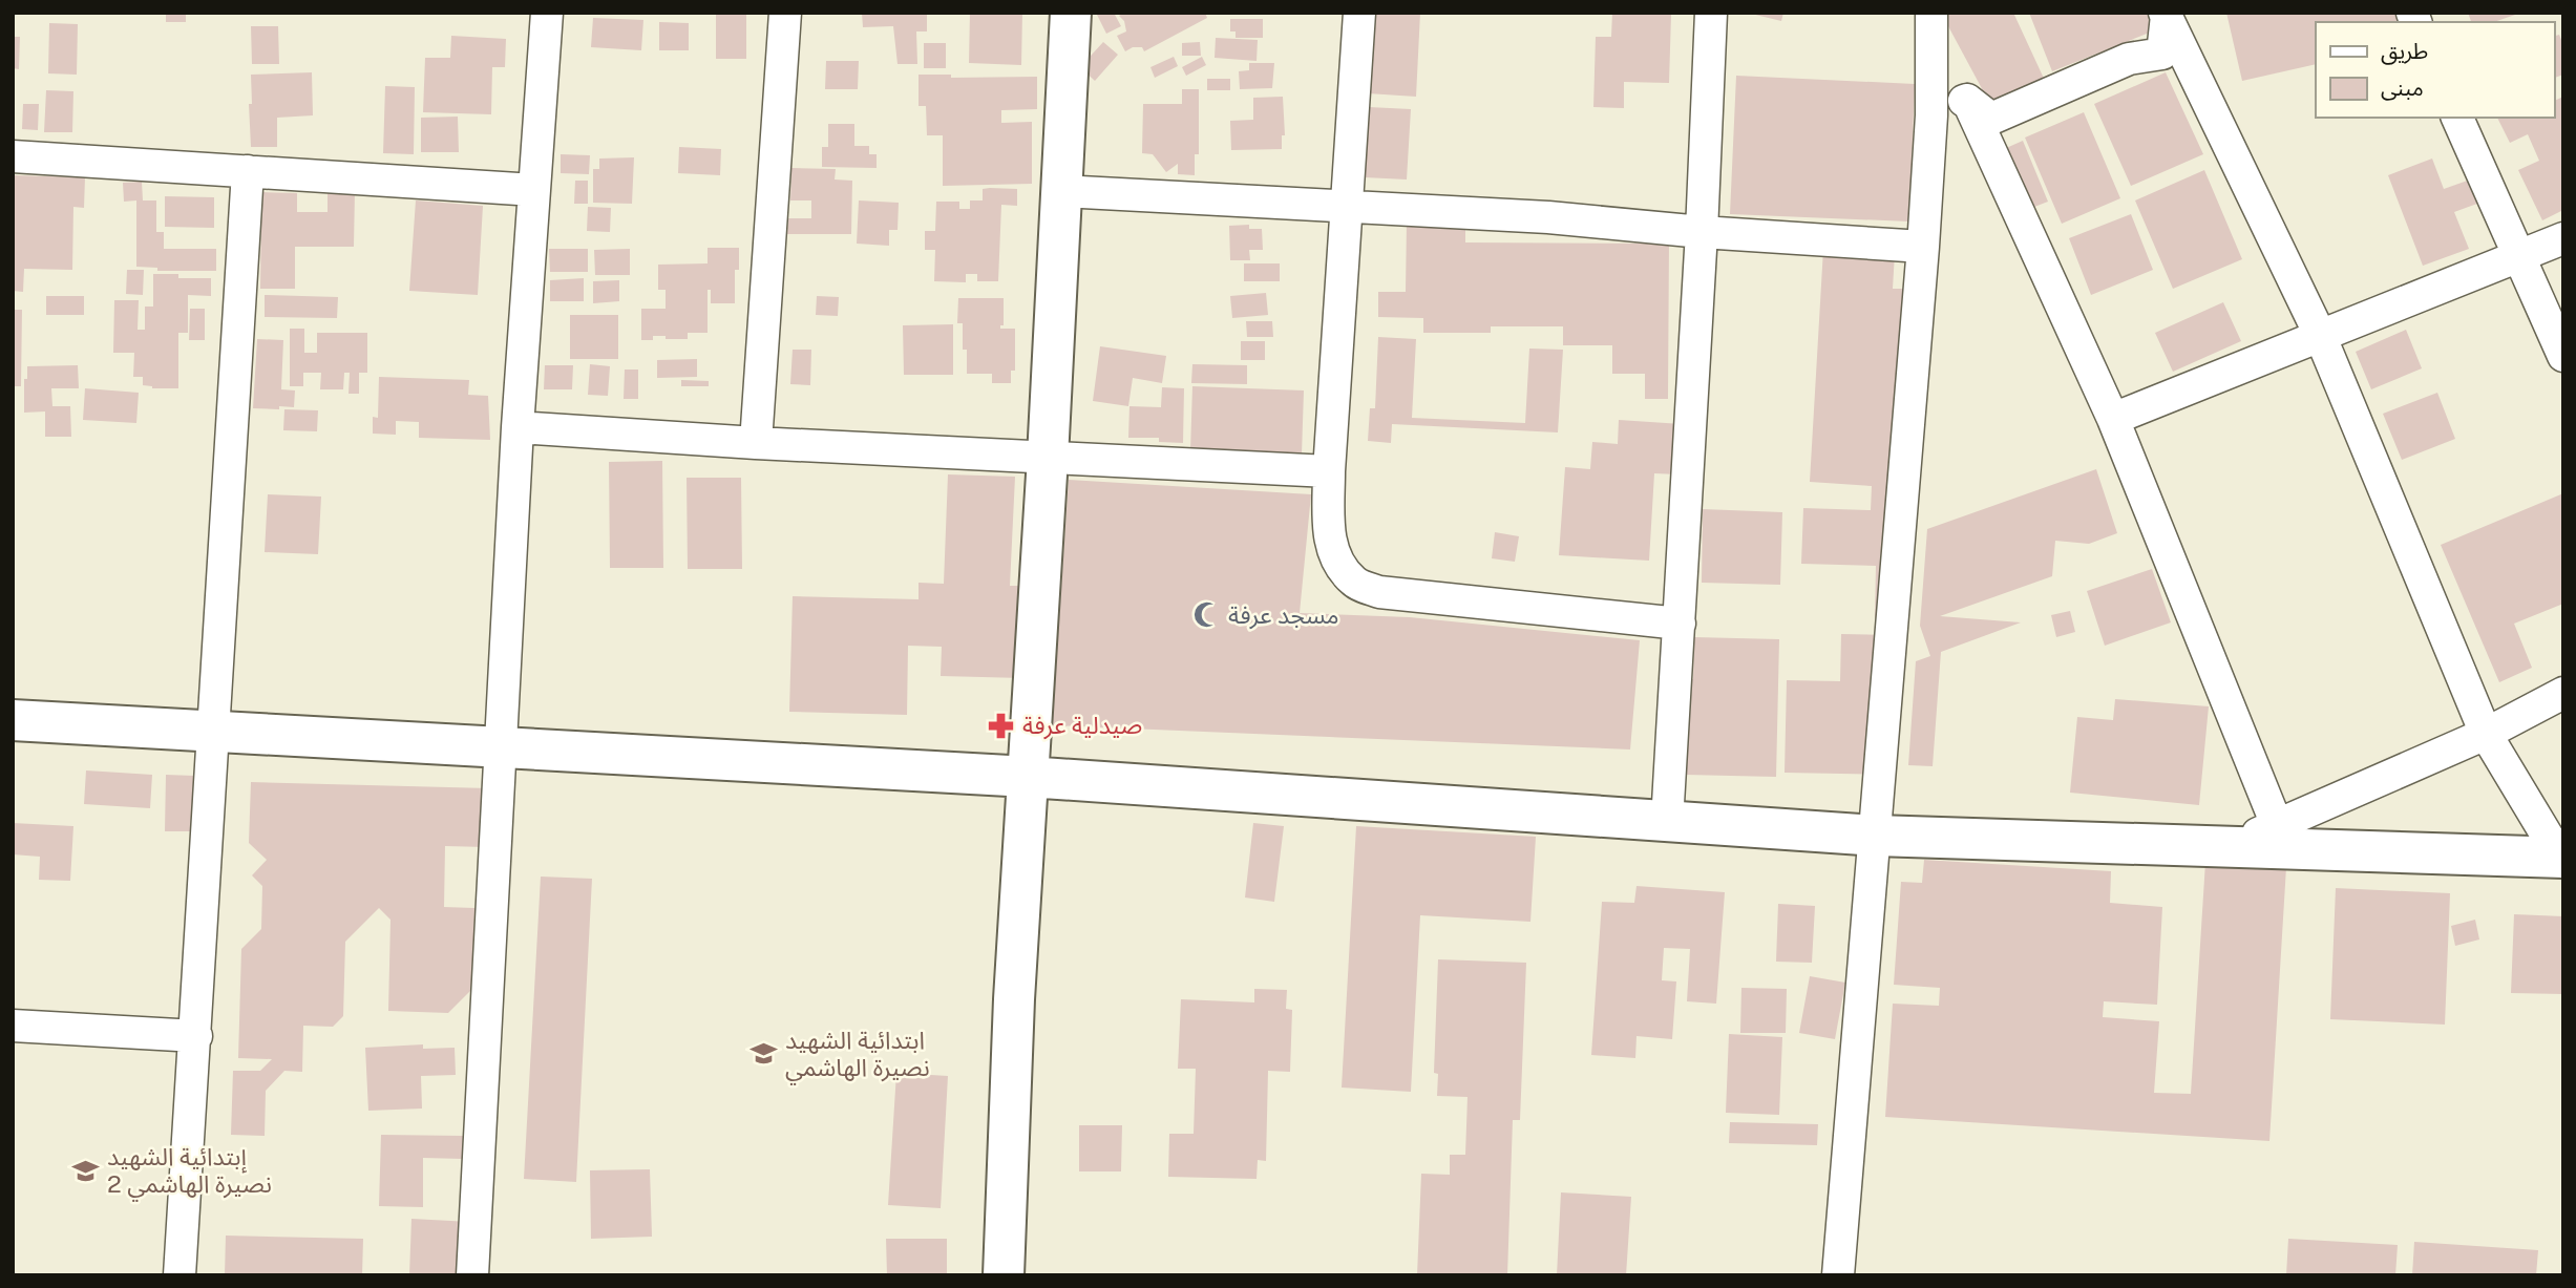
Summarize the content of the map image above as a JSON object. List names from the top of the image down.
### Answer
{
  "places": {
    "mosque": ["مسجد عرفة"],
    "pharmacy": ["صيدلية عرفة"],
    "school or university": ["ابتدائية الشهيد نصيرة الهاشمي", "إبتدائية الشهيد نصيرة الهاشمي 2"]
  },
  "legend": ["طريق", "مبنى"]
}
